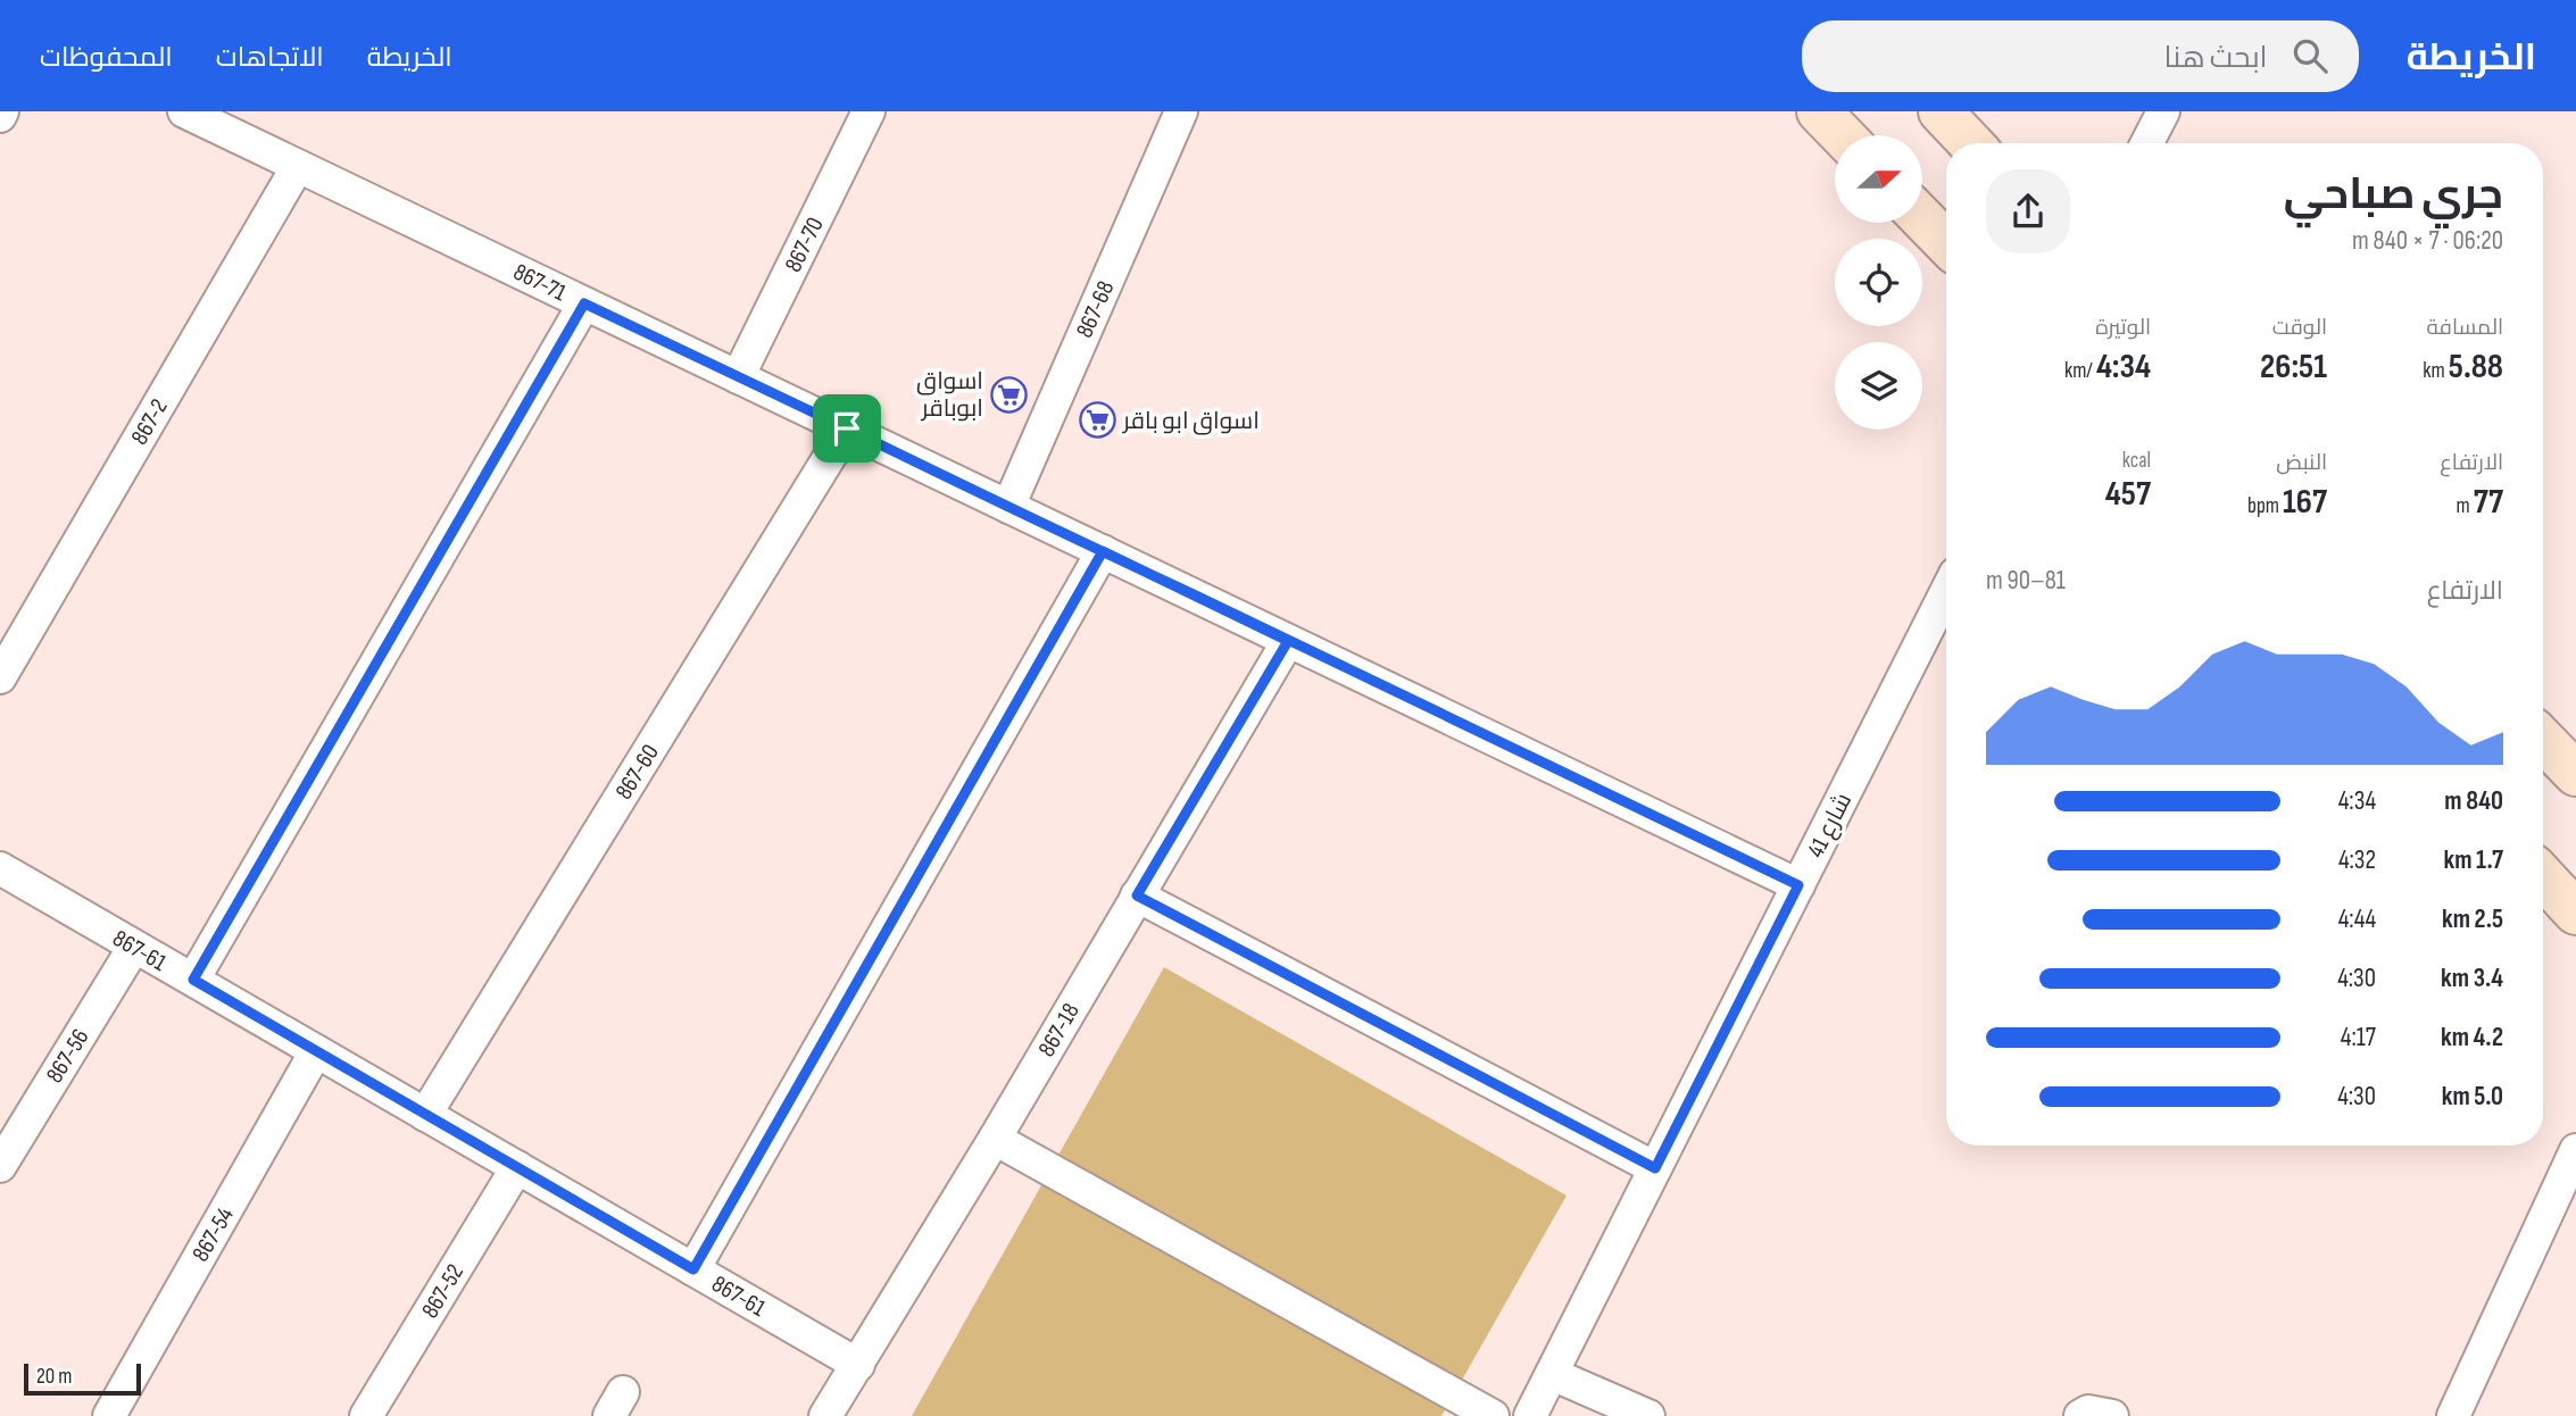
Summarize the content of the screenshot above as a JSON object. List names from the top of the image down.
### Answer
{
  "streets": {
    "street": [
      "867-70",
      "867-71",
      "867-68",
      "867-2",
      "867-60",
      "شارع 41",
      "867-61",
      "867-18",
      "867-56",
      "867-54",
      "867-52"
    ]
  },
  "crossings": [
    ["867-70", "867-71"],
    ["867-71", "867-68"],
    ["867-71", "867-2"],
    ["867-71", "867-60"],
    ["867-71", "شارع 41"],
    ["867-71", "867-18"],
    ["867-60", "867-61"],
    ["867-61", "867-18"],
    ["867-61", "867-56"],
    ["867-61", "867-54"],
    ["867-61", "867-52"]
  ],
  "places": {
    "supermarket": ["اسواق ابوباقر", "اسواق ابو باقر"]
  },
  "scale_bar": "20 m",
  "north": "right",
  "page": {
    "header": "الخريطة",
    "search": "ابحث هنا",
    "nav": ["الخريطة", "الاتجاهات", "المحفوظات"],
    "heading": ["جري صباحي", "06:20 · 7 × 840 m"],
    "stats": [
      ["المسافة", "5.88 km"],
      ["الوقت", "26:51"],
      ["الوتيرة", "4:34 /km"],
      ["الارتفاع", "77 m"],
      ["النبض", "167 bpm"],
      ["kcal", "457"]
    ],
    "chart": ["الارتفاع", "81–90 m"],
    "list": [
      {
        "name": "840 m",
        "note": "4:34"
      },
      {
        "name": "1.7 km",
        "note": "4:32"
      },
      {
        "name": "2.5 km",
        "note": "4:44"
      },
      {
        "name": "3.4 km",
        "note": "4:30"
      },
      {
        "name": "4.2 km",
        "note": "4:17"
      },
      {
        "name": "5.0 km",
        "note": "4:30"
      }
    ],
    "scale": "20 m"
  }
}
